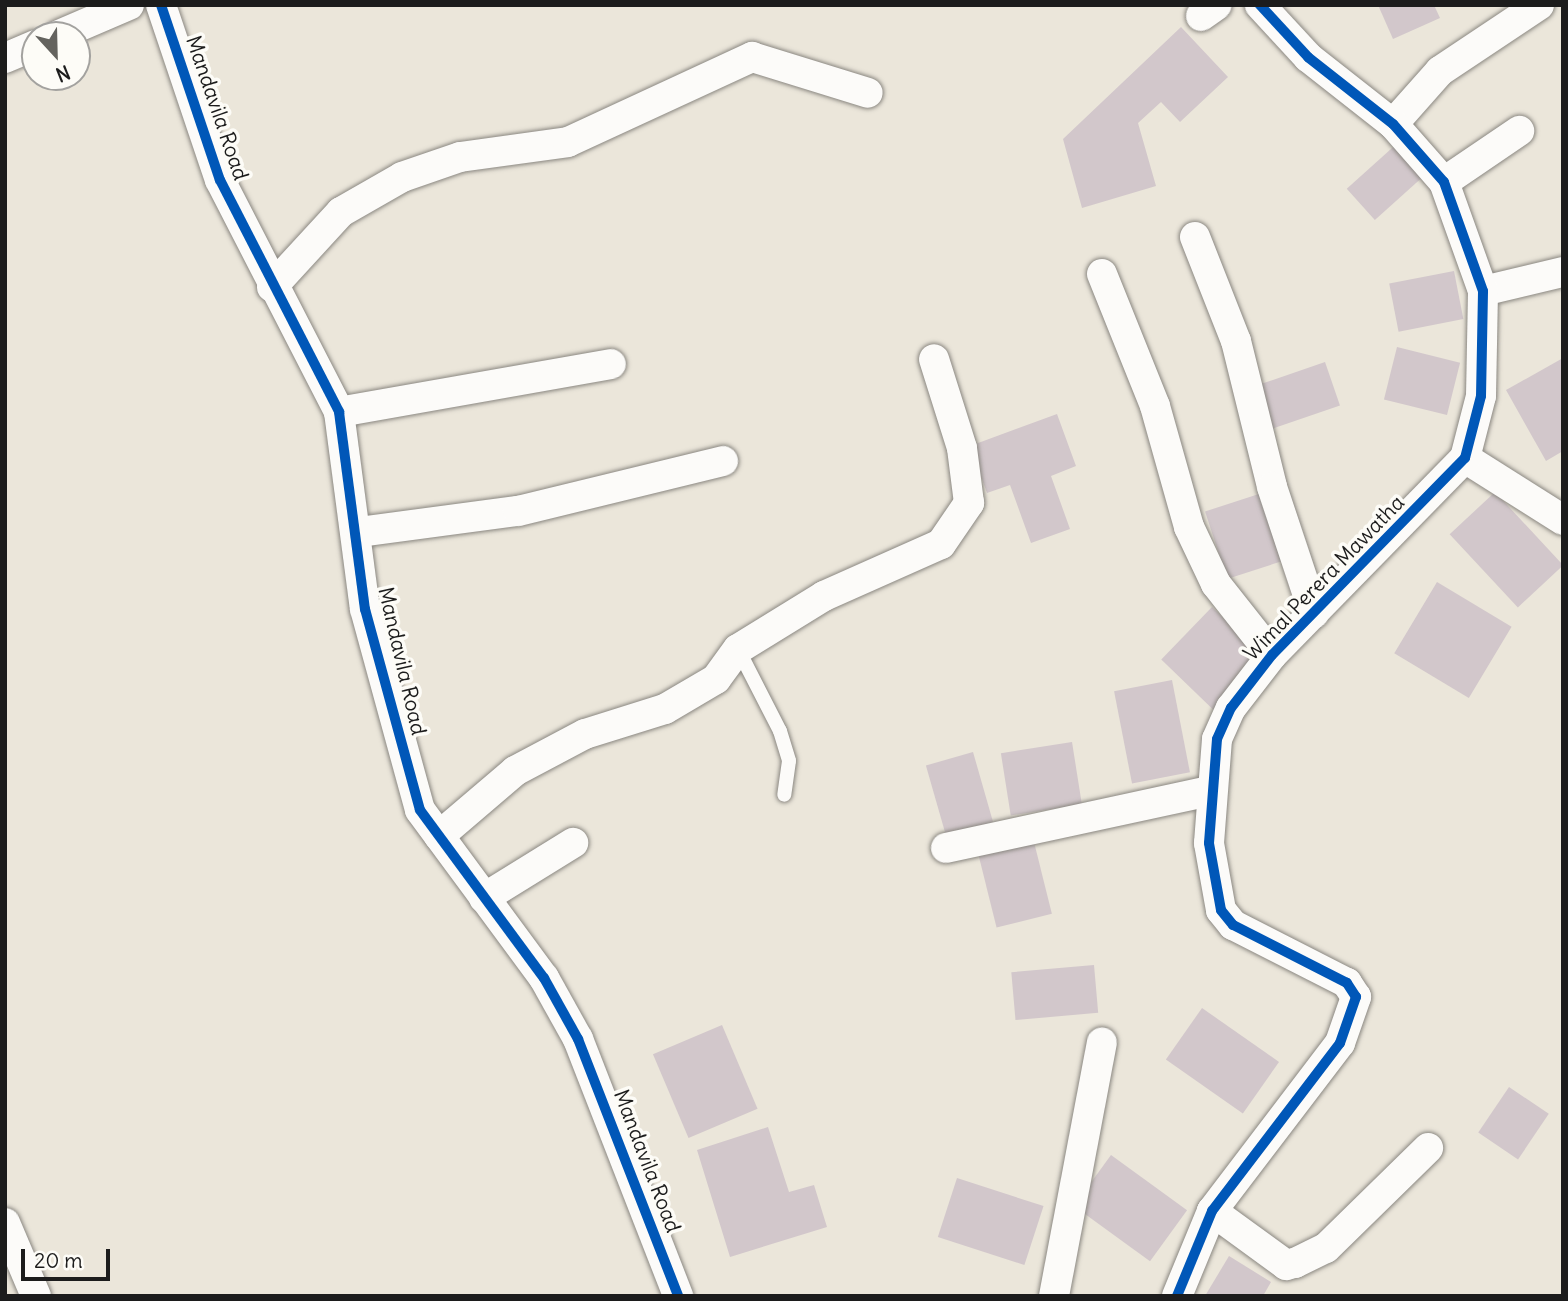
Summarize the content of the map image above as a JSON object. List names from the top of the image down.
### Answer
{
  "streets": {
    "street": ["Mandavila Road", "Wimal Perera Mawatha"]
  },
  "scale_bar": "20 m",
  "north": "bottom"
}
